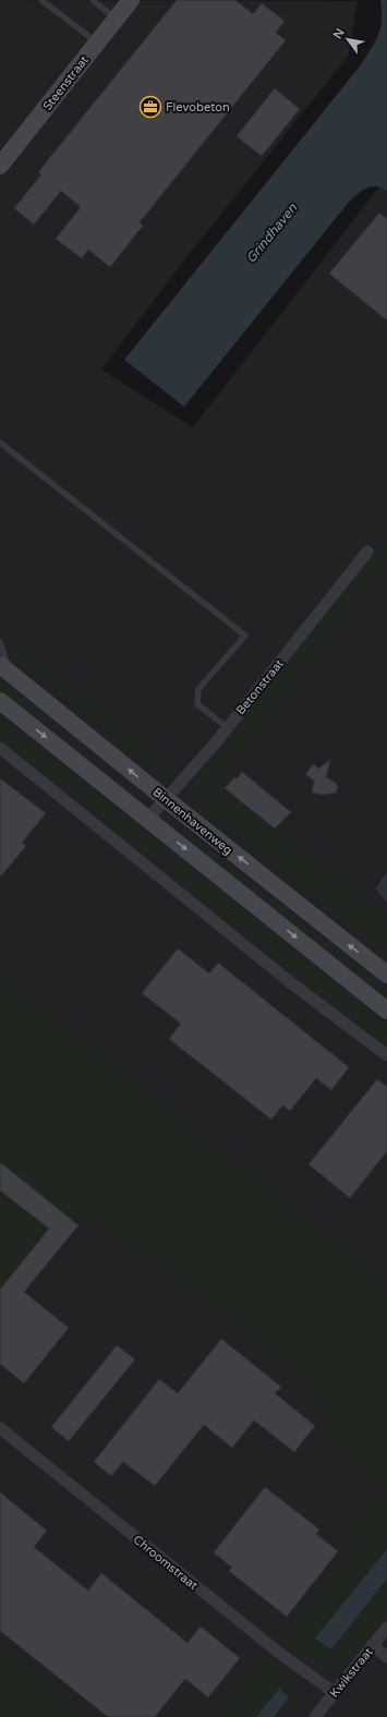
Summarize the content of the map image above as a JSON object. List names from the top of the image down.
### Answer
{
  "streets": {
    "main road": ["Steenstraat", "Binnenhavenweg"],
    "street": ["Betonstraat", "Chroomstraat", "Kwikstraat"]
  },
  "crossings": [
    ["Betonstraat", "Binnenhavenweg"],
    ["Chroomstraat", "Kwikstraat"]
  ],
  "water": ["Grindhaven"],
  "places": {
    "office": ["Flevobeton"]
  },
  "north": "top left"
}
